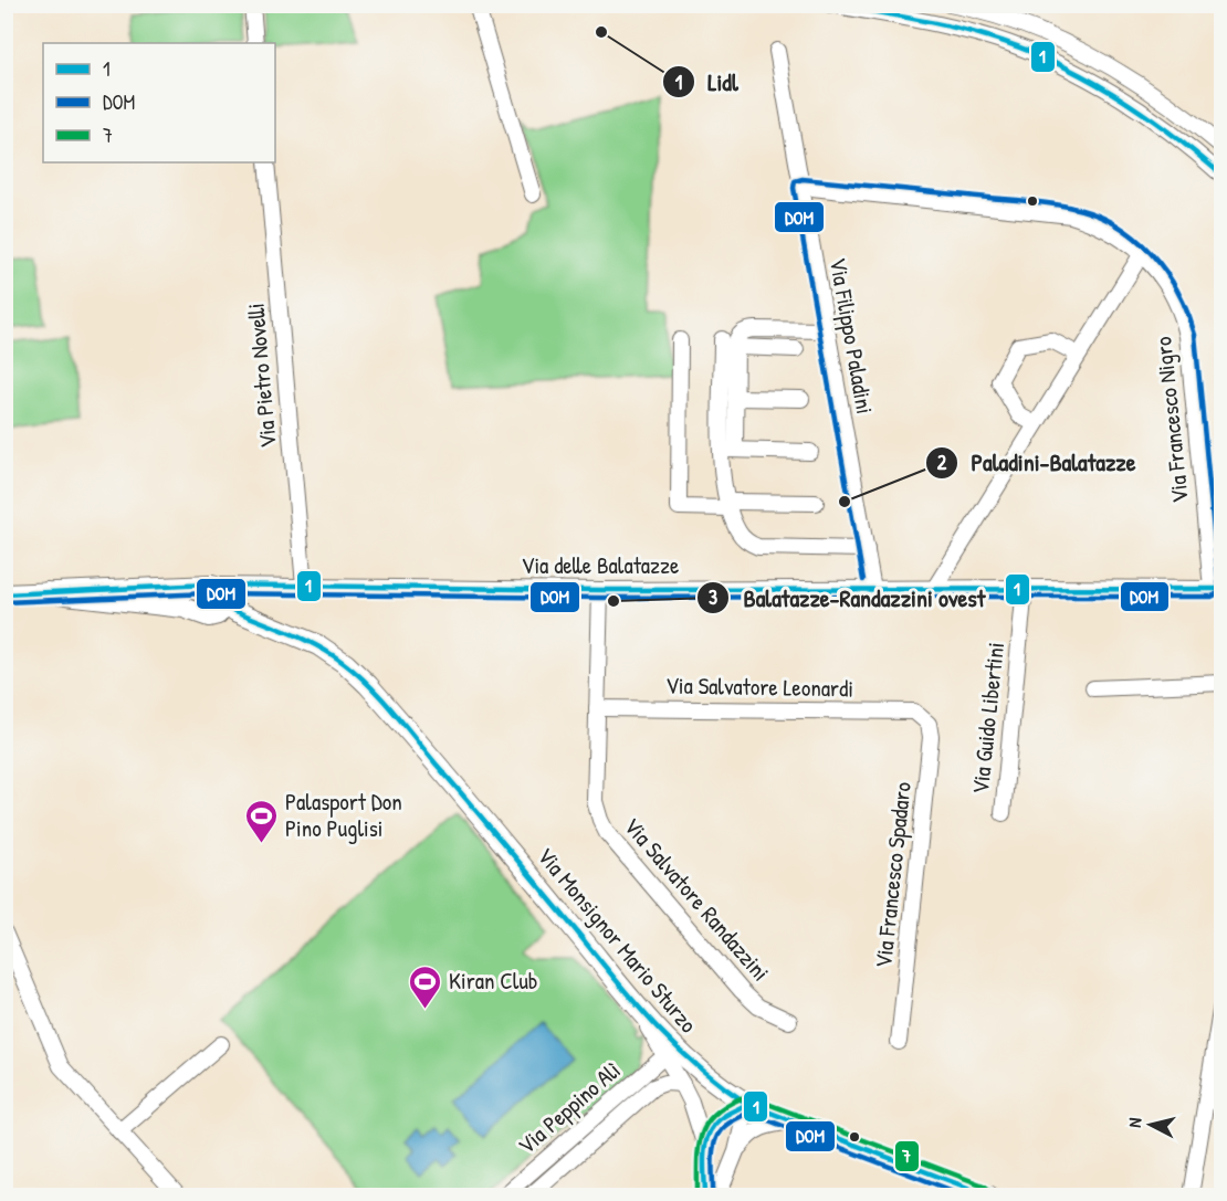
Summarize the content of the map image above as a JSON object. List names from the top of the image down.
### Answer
{
  "streets": {
    "main road": ["Via Monsignor Mario Sturzo"],
    "street": [
      "Via Filippo Paladini",
      "Via Pietro Novelli",
      "Via Francesco Nigro",
      "Via delle Balatazze",
      "Via Salvatore Leonardi",
      "Via Guido Libertini",
      "Via Francesco Spadaro",
      "Via Salvatore Randazzini",
      "Via Peppino Alì"
    ]
  },
  "crossings": [
    ["Via Filippo Paladini", "Via Francesco Nigro"],
    ["Via Filippo Paladini", "Via delle Balatazze"],
    ["Via Pietro Novelli", "Via delle Balatazze"],
    ["Via Francesco Nigro", "Via delle Balatazze"],
    ["Via delle Balatazze", "Via Guido Libertini"],
    ["Via delle Balatazze", "Via Salvatore Randazzini"],
    ["Via delle Balatazze", "Via Monsignor Mario Sturzo"],
    ["Via Salvatore Leonardi", "Via Francesco Spadaro"],
    ["Via Salvatore Leonardi", "Via Salvatore Randazzini"],
    ["Via Monsignor Mario Sturzo", "Via Peppino Alì"]
  ],
  "places": {
    "other": ["Lidl", "Paladini-Balatazze", "Balatazze-Randazzini ovest"],
    "sports": ["Palasport Don Pino Puglisi", "Kiran Club"]
  },
  "lines": ["transit line 1", "transit line DOM", "transit line 7"],
  "legend": ["1", "DOM", "7"],
  "north": "left"
}
